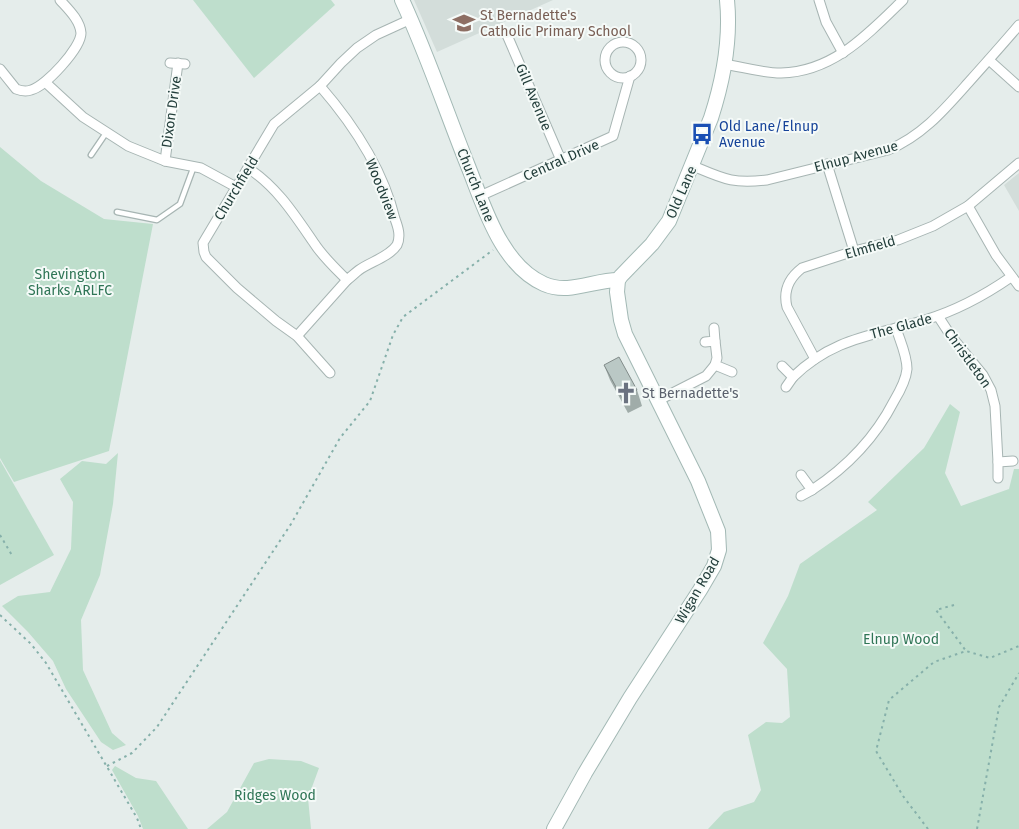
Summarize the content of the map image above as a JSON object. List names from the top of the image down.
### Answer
{
  "streets": {
    "main road": ["Church Lane", "Old Lane", "Wigan Road"],
    "street": [
      "Gill Avenue",
      "Dixon Drive",
      "Elnup Avenue",
      "Central Drive",
      "Churchfield",
      "Woodview",
      "Elmfield",
      "The Glade",
      "Christleton"
    ]
  },
  "crossings": [
    ["Gill Avenue", "Central Drive"],
    ["Elnup Avenue", "Old Lane"],
    ["Central Drive", "Church Lane"],
    ["Church Lane", "Churchfield"],
    ["Church Lane", "Old Lane"],
    ["Church Lane", "Wigan Road"],
    ["Churchfield", "Woodview"],
    ["Old Lane", "Wigan Road"],
    ["Elmfield", "The Glade"],
    ["The Glade", "Christleton"]
  ],
  "parks": ["Shevington Sharks ARLFC", "Elnup Wood", "Ridges Wood"],
  "places": {
    "school or university": ["St Bernadette's Catholic Primary School"],
    "bus stop": ["Old Lane/Elnup Avenue"],
    "church": ["St Bernadette's"]
  }
}
